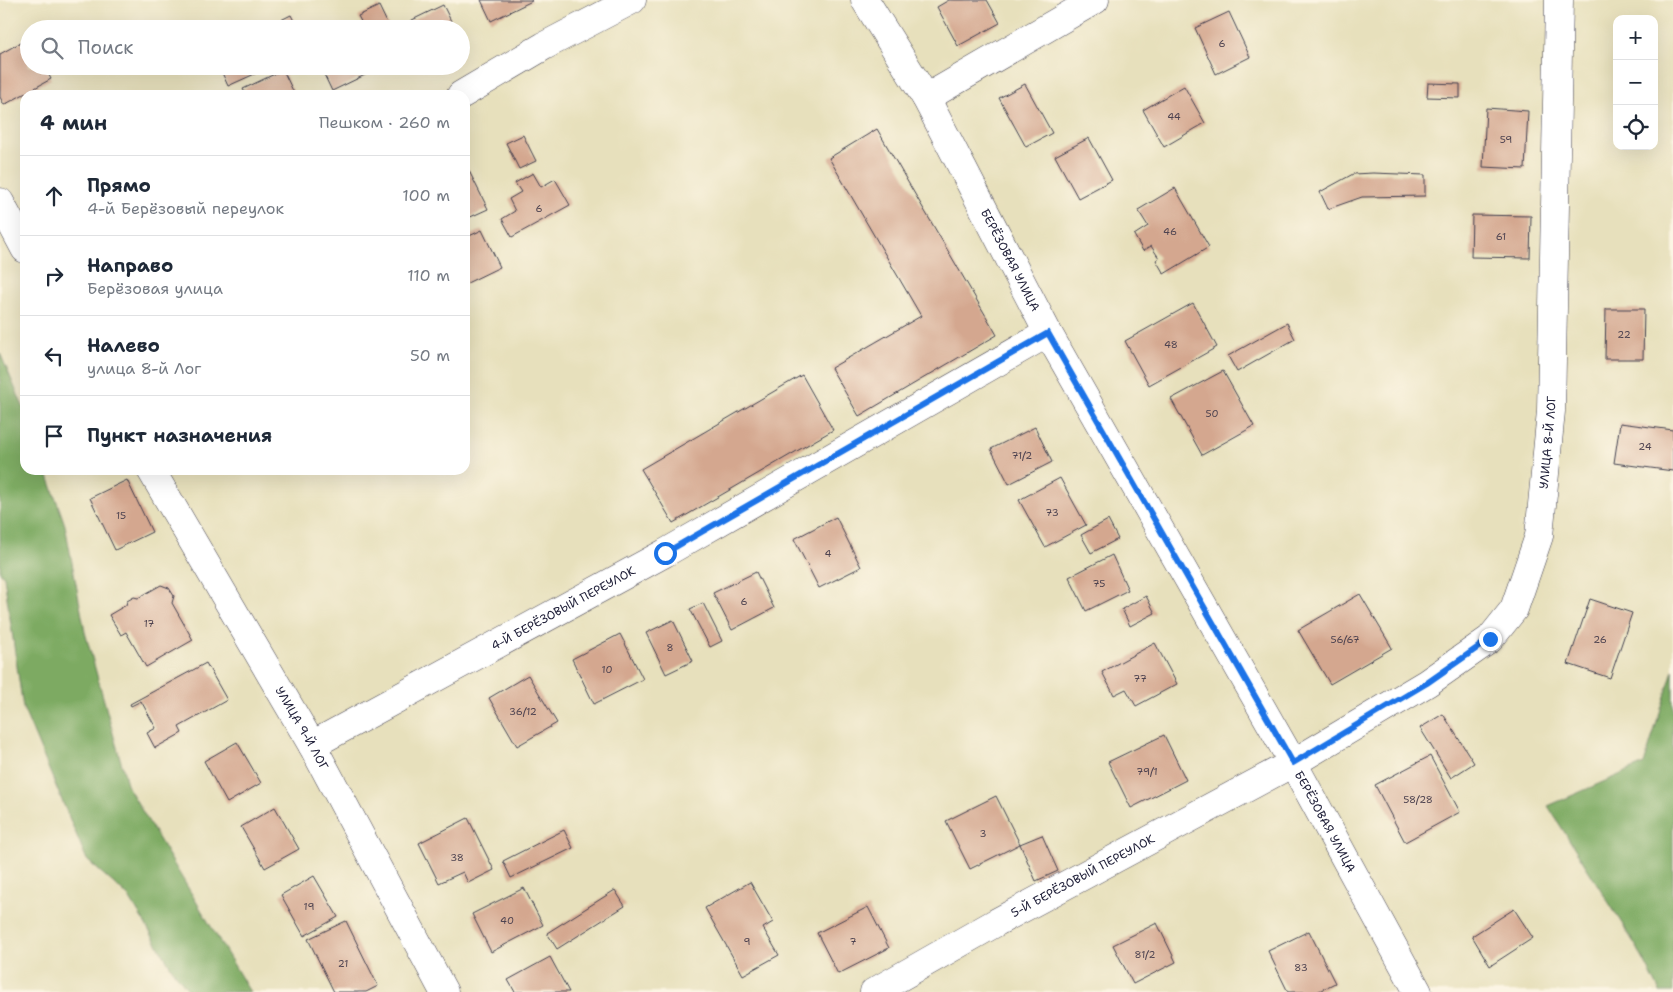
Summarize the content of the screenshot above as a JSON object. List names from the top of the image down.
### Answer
{
  "streets": {
    "street": [
      "БЕРЁЗОВАЯ УЛИЦА",
      "УЛИЦА 8-Й ЛОГ",
      "4-Й БЕРЁЗОВЫЙ ПЕРЕУЛОК",
      "УЛИЦА 9-Й ЛОГ",
      "5-Й БЕРЁЗОВЫЙ ПЕРЕУЛОК"
    ]
  },
  "crossings": [
    ["БЕРЁЗОВАЯ УЛИЦА", "УЛИЦА 8-Й ЛОГ"],
    ["БЕРЁЗОВАЯ УЛИЦА", "4-Й БЕРЁЗОВЫЙ ПЕРЕУЛОК"],
    ["БЕРЁЗОВАЯ УЛИЦА", "5-Й БЕРЁЗОВЫЙ ПЕРЕУЛОК"],
    ["УЛИЦА 8-Й ЛОГ", "5-Й БЕРЁЗОВЫЙ ПЕРЕУЛОК"],
    ["4-Й БЕРЁЗОВЫЙ ПЕРЕУЛОК", "УЛИЦА 9-Й ЛОГ"]
  ],
  "house_numbers": [
    "6",
    "44",
    "59",
    "6",
    "46",
    "61",
    "22",
    "48",
    "50",
    "24",
    "71/2",
    "73",
    "15",
    "4",
    "75",
    "6",
    "17",
    "56/67",
    "26",
    "8",
    "10",
    "77",
    "36/12",
    "79/1",
    "58/28",
    "3",
    "38",
    "19",
    "40",
    "9",
    "7",
    "81/2",
    "21",
    "83"
  ],
  "page": {
    "map_buttons": ["+", "−"],
    "search": "Поиск",
    "heading": ["4 мин", "Пешком · 260 m"],
    "list": [
      ["Прямо", "4-й Берёзовый переулок", "100 m"],
      ["Направо", "Берёзовая улица", "110 m"],
      ["Налево", "улица 8-й Лог", "50 m"],
      "Пункт назначения"
    ]
  }
}
